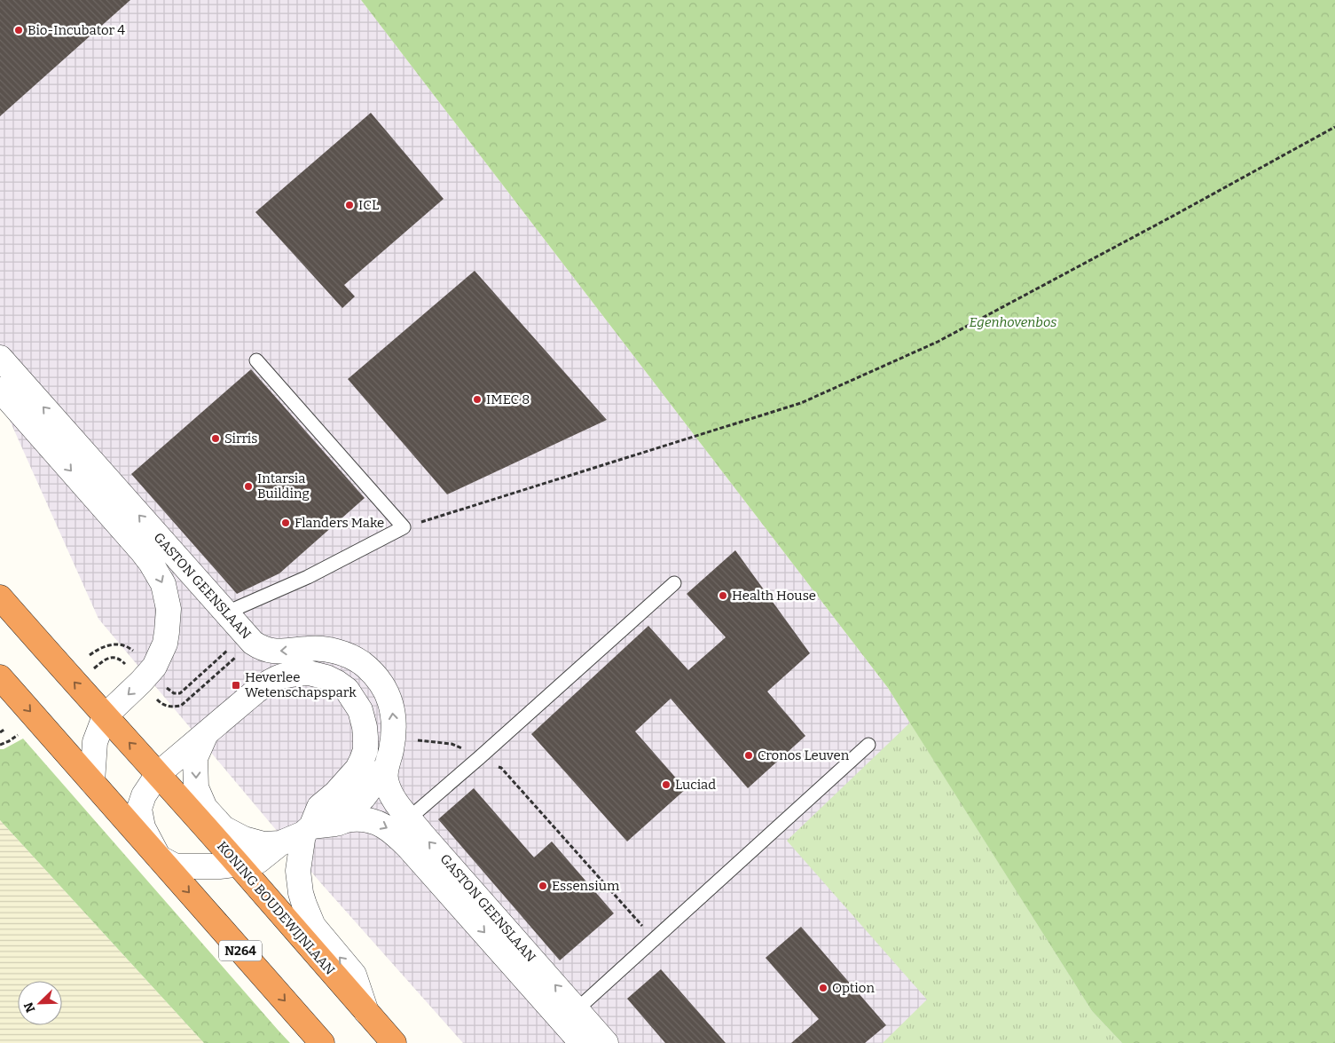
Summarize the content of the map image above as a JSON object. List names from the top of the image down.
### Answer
{
  "streets": {
    "highway": ["KONING BOUDEWIJNLAAN", "N264"],
    "street": ["GASTON GEENSLAAN"]
  },
  "crossings": [
    ["GASTON GEENSLAAN", "KONING BOUDEWIJNLAAN"],
    ["GASTON GEENSLAAN", "N264"]
  ],
  "parks": ["Egenhovenbos"],
  "places": {
    "other": [
      "Bio-Incubator 4",
      "ICL",
      "IMEC 8",
      "Sirris",
      "Intarsia Building",
      "Flanders Make",
      "Health House",
      "Cronos Leuven",
      "Luciad",
      "Essensium",
      "Option"
    ],
    "transit": ["Heverlee Wetenschapspark"]
  },
  "north": "bottom left"
}
